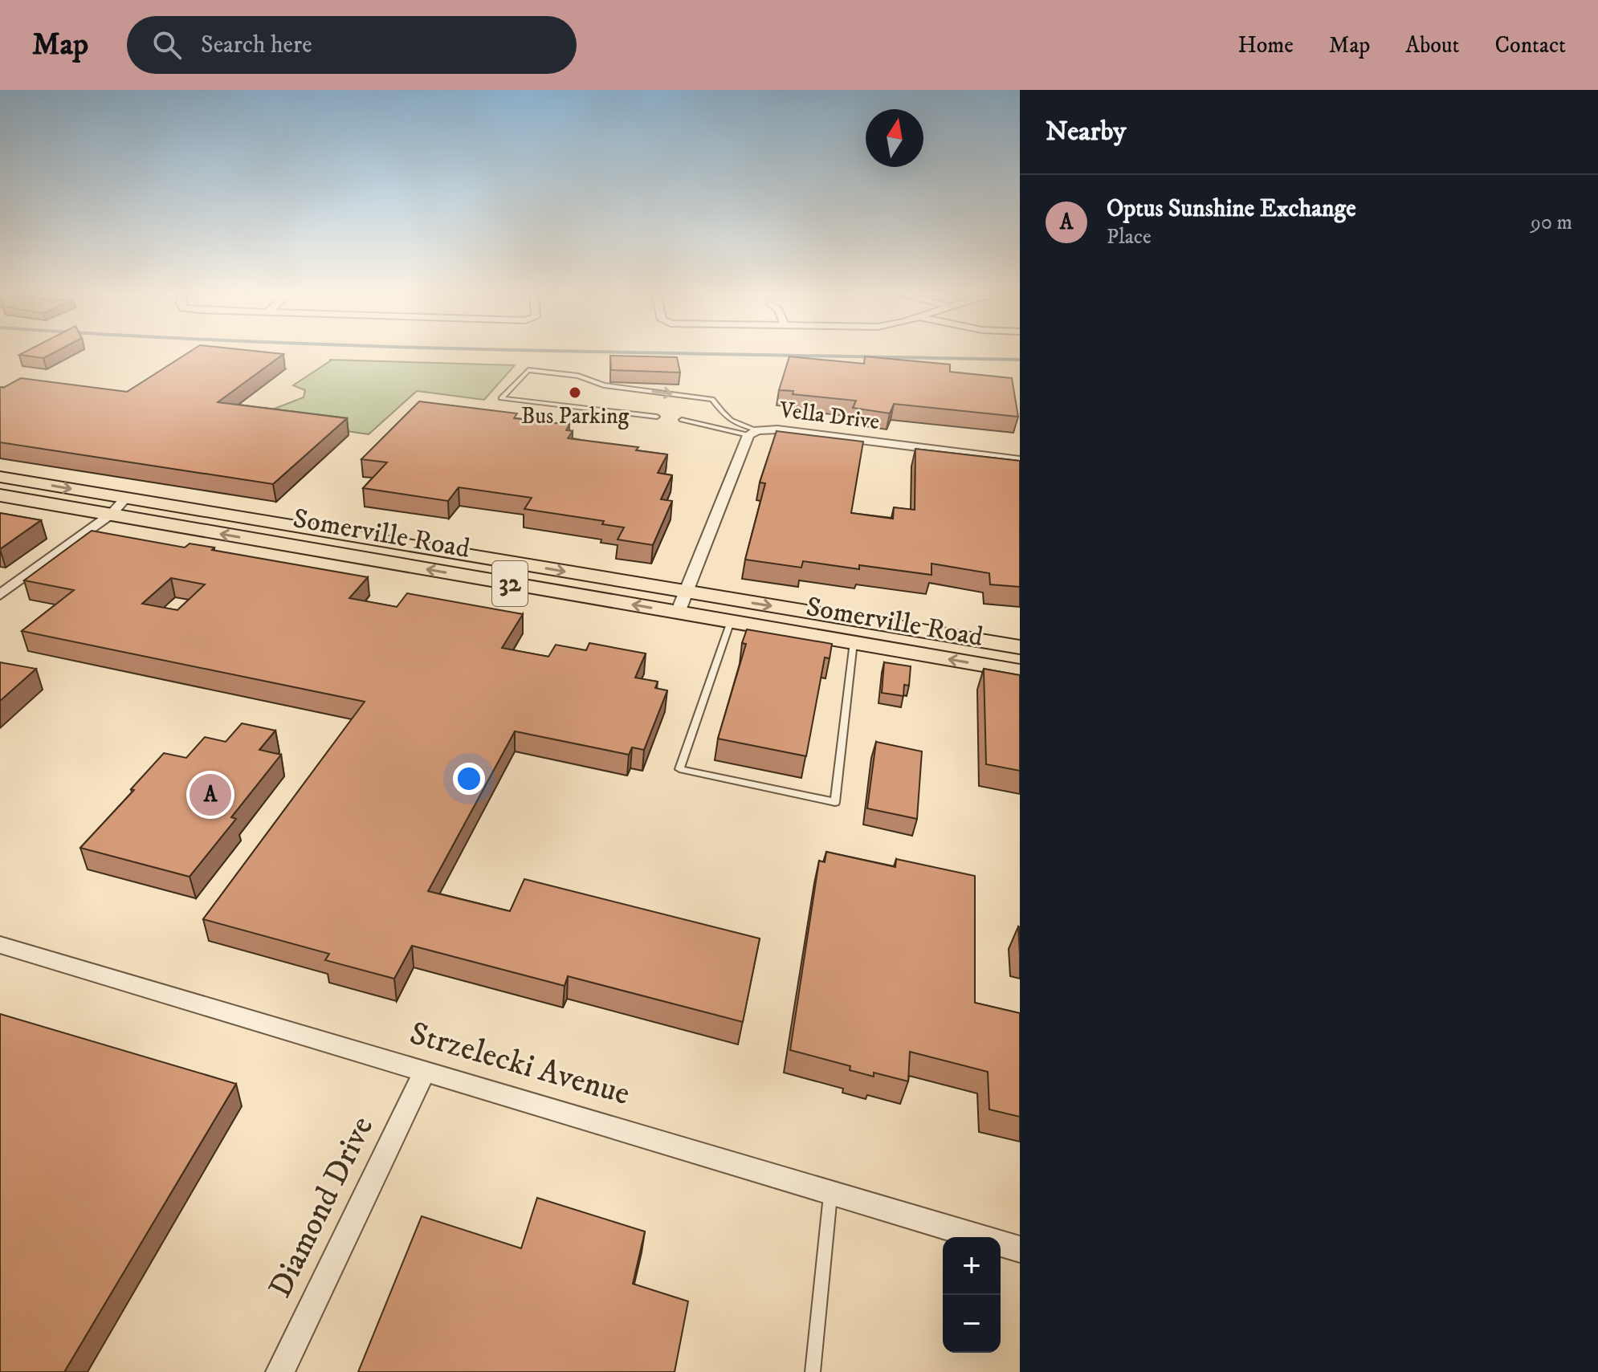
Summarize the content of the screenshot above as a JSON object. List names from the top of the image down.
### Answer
{
  "streets": {
    "main road": ["Somerville Road", "32"],
    "street": ["Vella Drive", "Strzelecki Avenue", "Diamond Drive"]
  },
  "crossings": [
    ["Vella Drive", "Somerville Road"],
    ["Strzelecki Avenue", "Diamond Drive"]
  ],
  "places": ["Bus Parking"],
  "north": "top",
  "page": {
    "header": "Map",
    "search": "Search here",
    "nav": [
      "Home",
      "Map",
      "About",
      "Contact"
    ],
    "heading": "Nearby",
    "list": [
      {
        "mark": "A",
        "name": "Optus Sunshine Exchange",
        "note": "Place",
        "value": "90 m"
      }
    ],
    "pins": "A",
    "map_buttons": ["+", "−"]
  }
}
